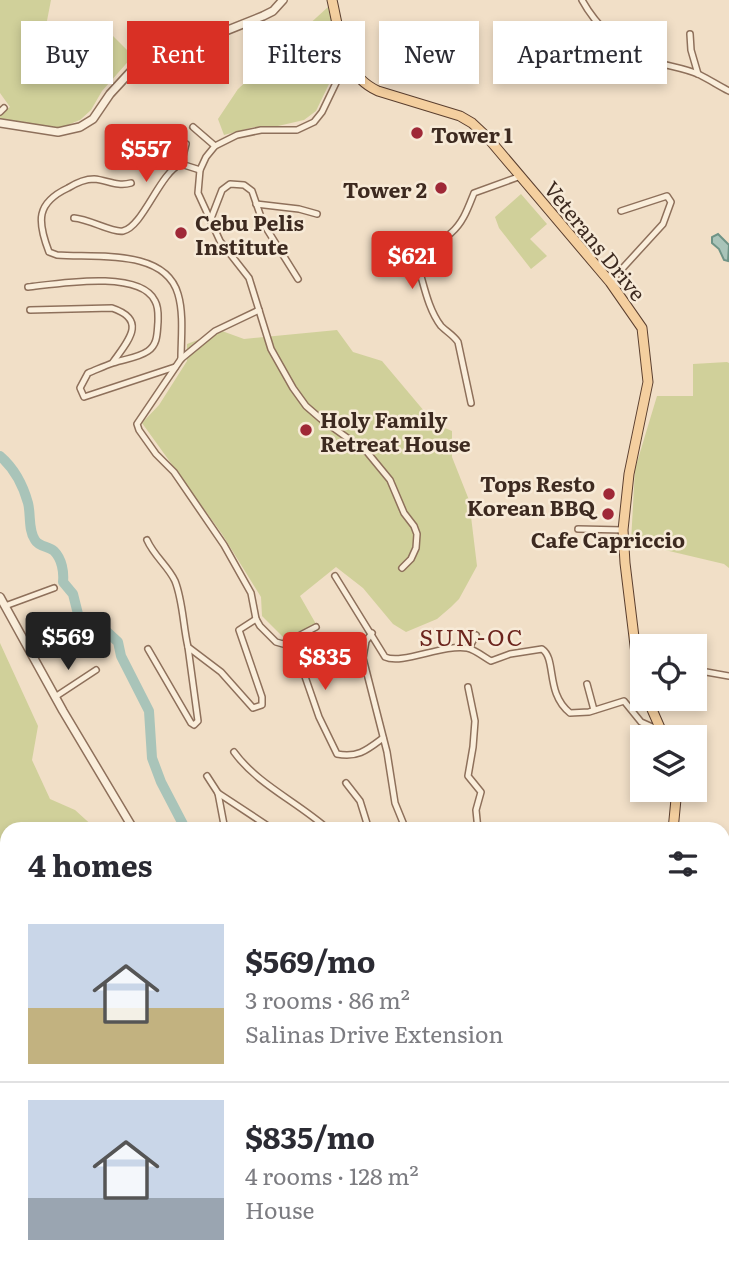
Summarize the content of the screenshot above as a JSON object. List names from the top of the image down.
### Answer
{
  "streets": {
    "main road": ["Veterans Drive"]
  },
  "districts": ["SUN-OC"],
  "places": [
    "Tower 1",
    "Tower 2",
    "Cebu Pelis Institute",
    "Holy Family Retreat House",
    "Tops Resto Korean BBQ",
    "Cafe Capriccio"
  ],
  "page": {
    "chip": [
      "Buy",
      "Rent",
      "Filters",
      "New",
      "Apartment"
    ],
    "price": [
      "$557",
      "$621",
      "$569",
      "$835"
    ],
    "heading": "4 homes",
    "list": [
      {
        "name": "$569/mo",
        "note": "3 rooms · 86 m² · Salinas Drive Extension"
      },
      {
        "name": "$835/mo",
        "note": "4 rooms · 128 m² · House"
      }
    ]
  }
}
